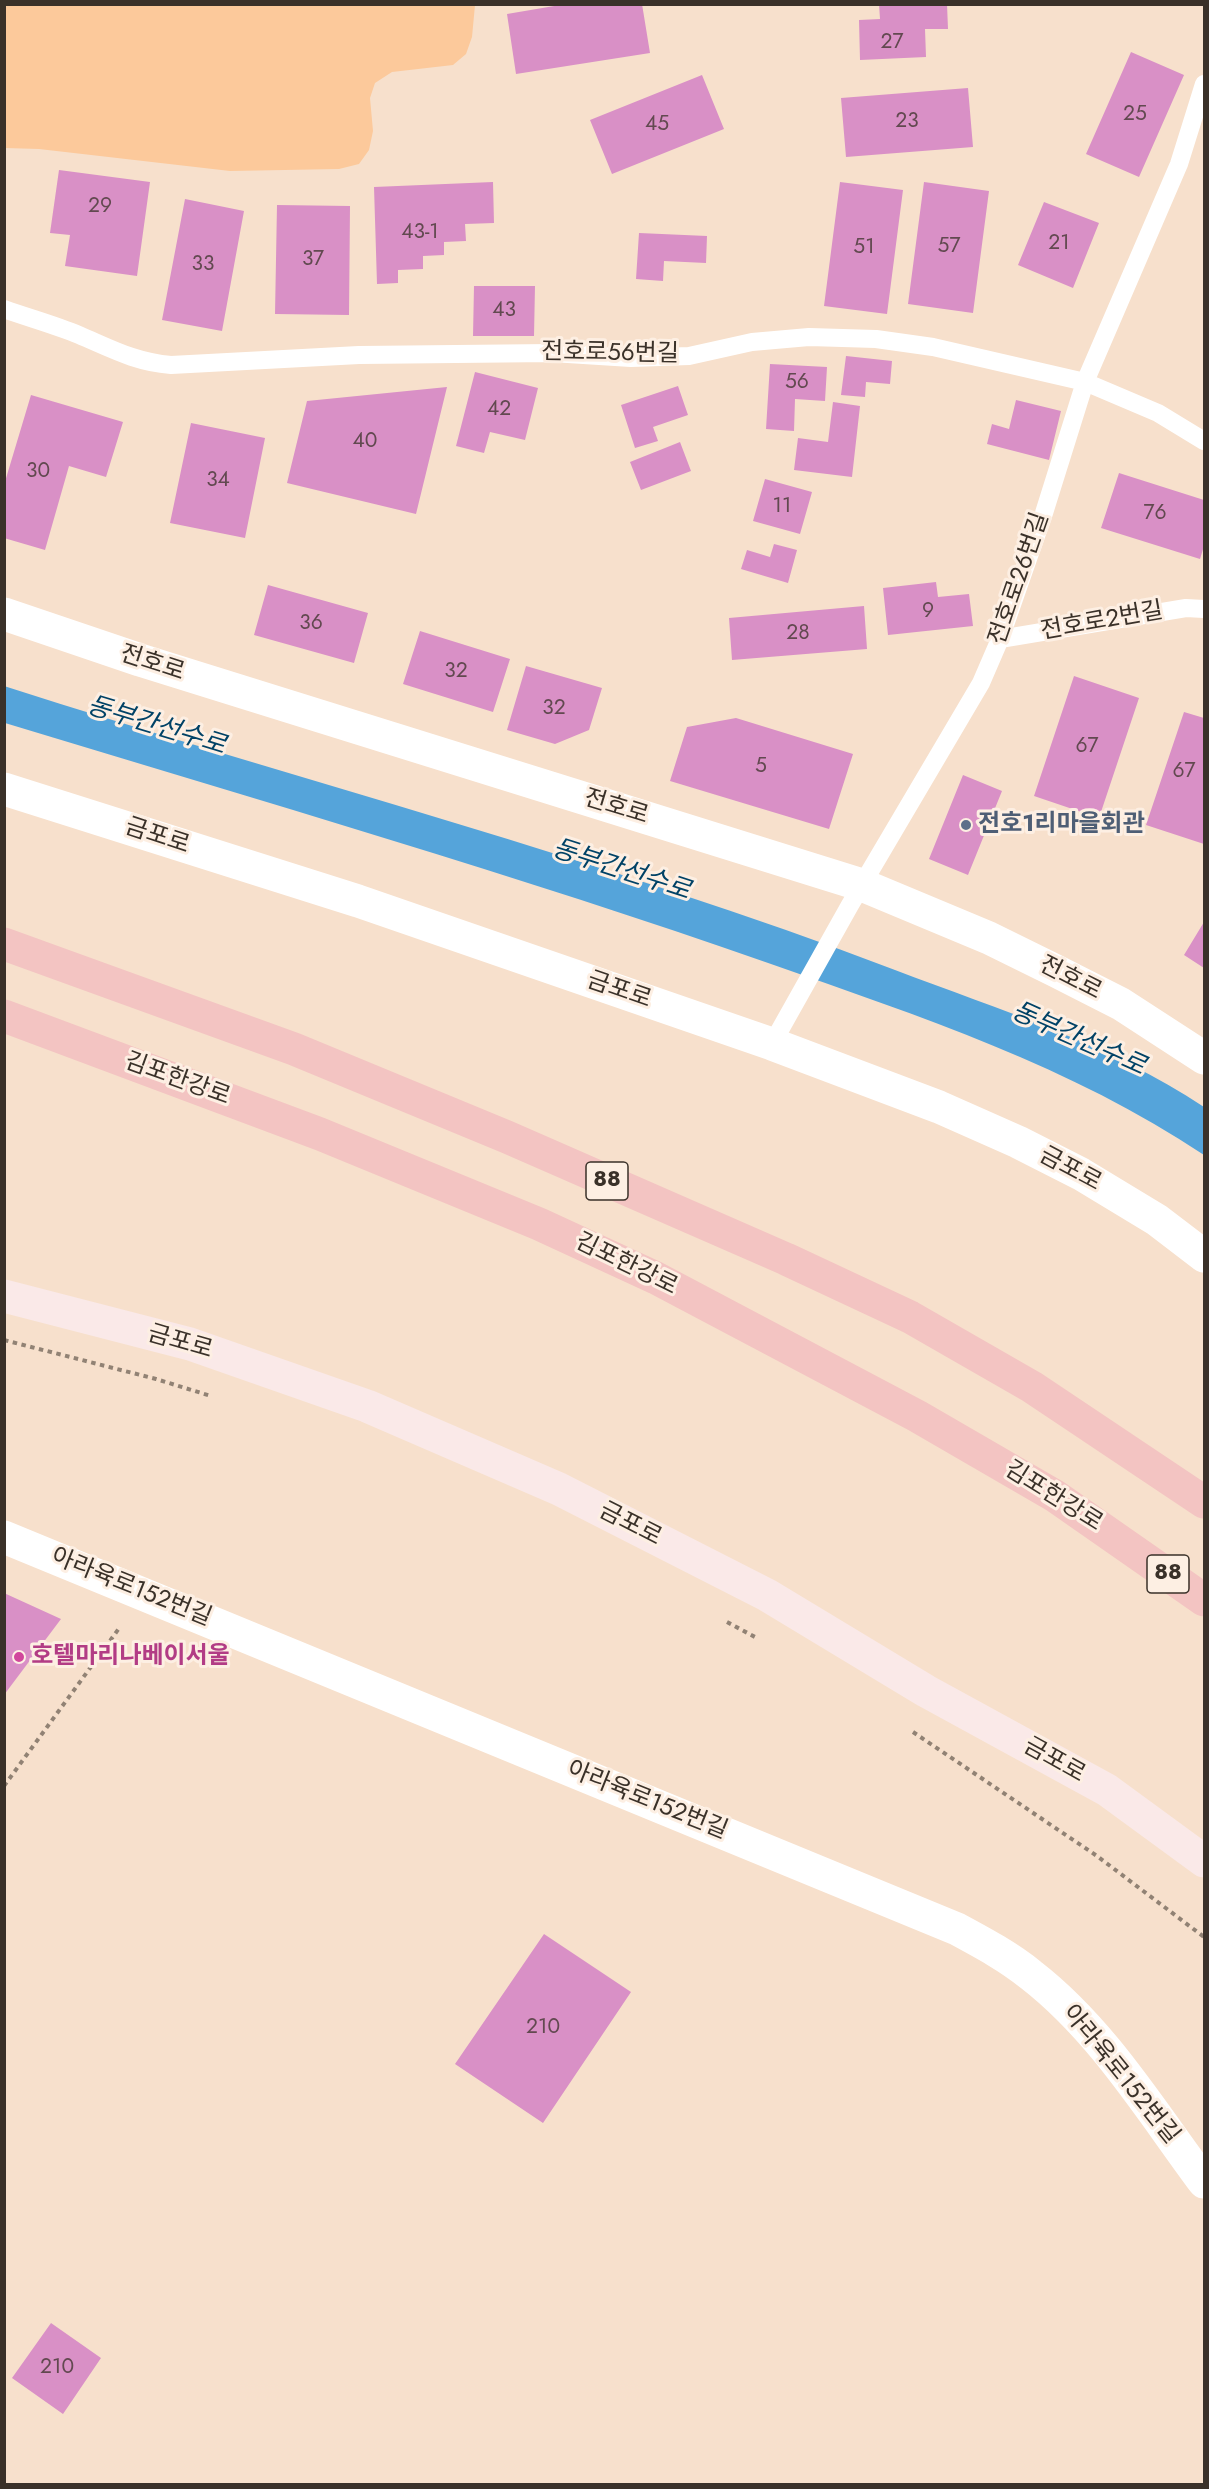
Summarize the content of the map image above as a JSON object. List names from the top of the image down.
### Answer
{
  "streets": {
    "highway": ["김포한강로", "88"],
    "main road": ["금포로"],
    "street": ["전호로", "아라육로152번길"],
    "lane": ["전호로56번길", "전호로26번길", "전호로2번길"]
  },
  "crossings": [
    ["전호로56번길", "전호로26번길"],
    ["전호로26번길", "전호로2번길"],
    ["전호로26번길", "전호로"],
    ["전호로26번길", "금포로"]
  ],
  "water": ["동부간선수로"],
  "places": ["전호1리마을회관", "호텔마리나베이서울"],
  "house_numbers": [
    "27",
    "25",
    "23",
    "45",
    "29",
    "43-1",
    "21",
    "57",
    "51",
    "37",
    "33",
    "43",
    "56",
    "42",
    "40",
    "30",
    "34",
    "11",
    "76",
    "9",
    "36",
    "28",
    "32",
    "32",
    "67",
    "5",
    "67",
    "210",
    "210"
  ]
}
